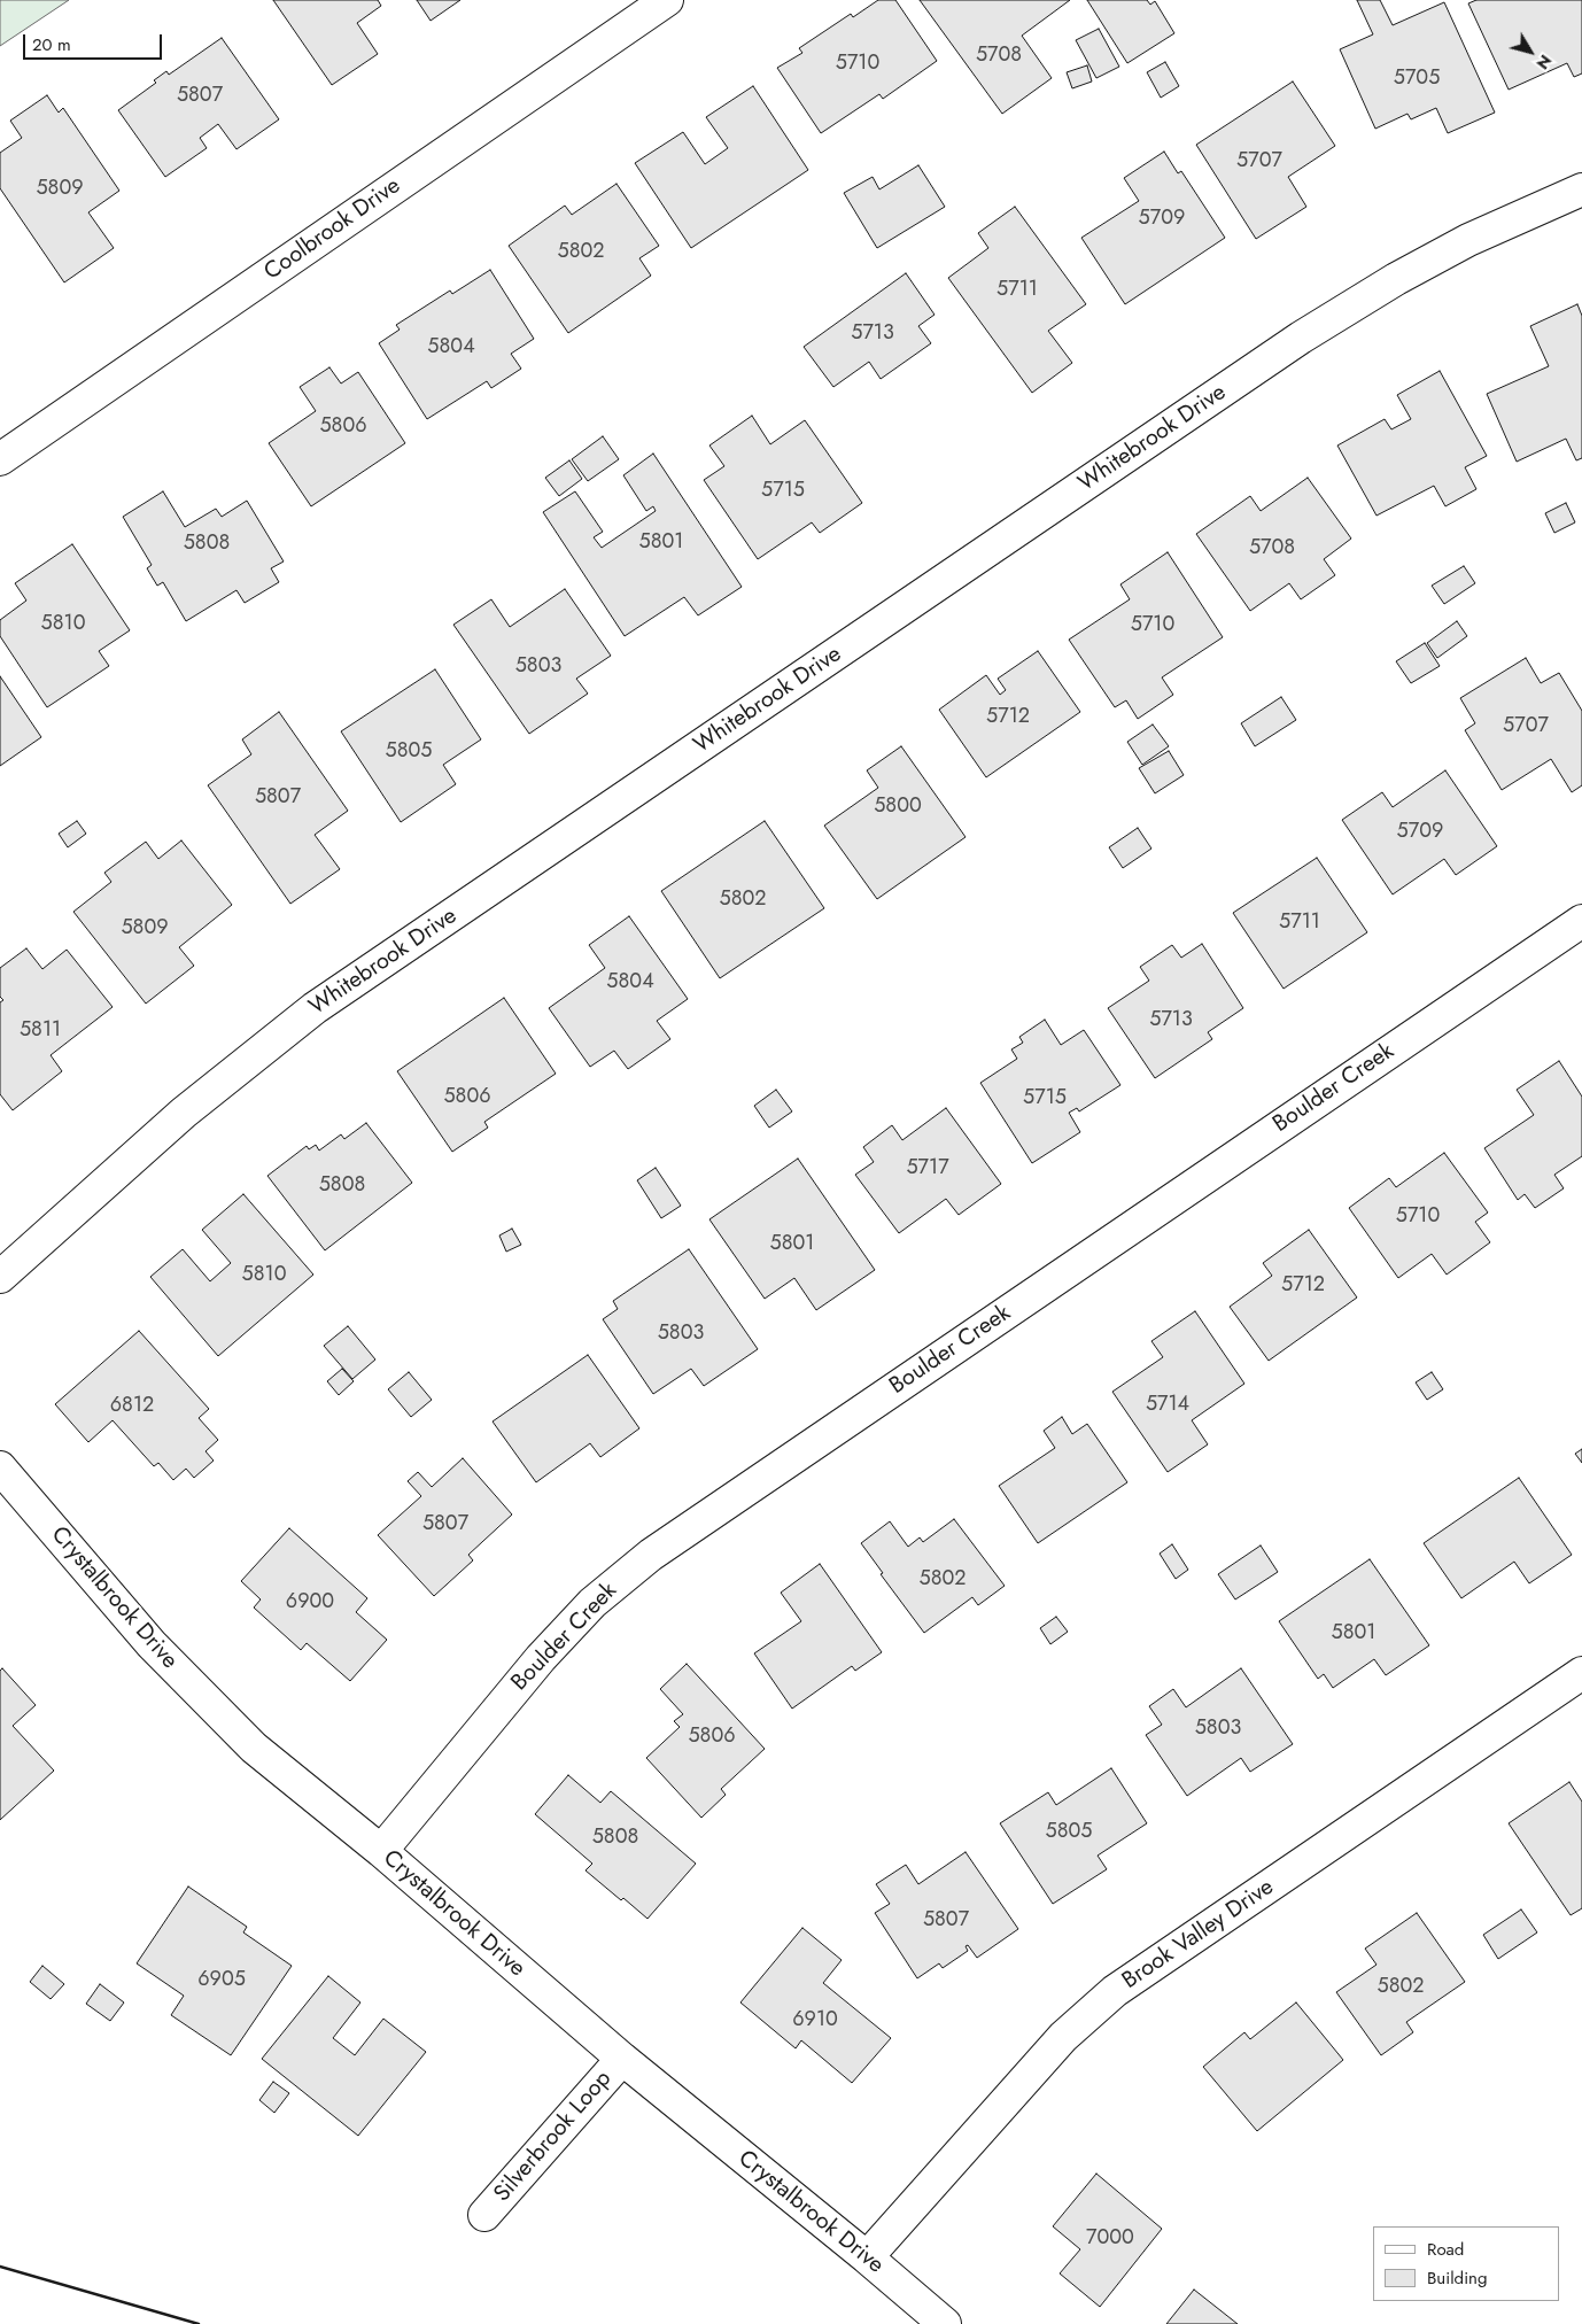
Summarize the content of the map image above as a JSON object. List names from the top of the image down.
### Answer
{
  "streets": {
    "street": [
      "Coolbrook Drive",
      "Whitebrook Drive",
      "Boulder Creek",
      "Crystalbrook Drive",
      "Brook Valley Drive",
      "Silverbrook Loop"
    ]
  },
  "crossings": [
    ["Boulder Creek", "Crystalbrook Drive"],
    ["Crystalbrook Drive", "Brook Valley Drive"],
    ["Crystalbrook Drive", "Silverbrook Loop"]
  ],
  "house_numbers": [
    "5708",
    "5710",
    "5705",
    "5807",
    "5707",
    "5809",
    "5709",
    "5802",
    "5711",
    "5713",
    "5804",
    "5806",
    "5715",
    "5801",
    "5808",
    "5708",
    "5810",
    "5710",
    "5803",
    "5712",
    "5707",
    "5805",
    "5807",
    "5800",
    "5709",
    "5802",
    "5711",
    "5809",
    "5804",
    "5713",
    "5811",
    "5806",
    "5715",
    "5717",
    "5808",
    "5710",
    "5801",
    "5810",
    "5712",
    "5803",
    "5714",
    "6812",
    "5807",
    "5802",
    "6900",
    "5801",
    "5803",
    "5806",
    "5805",
    "5808",
    "5807",
    "6905",
    "5802",
    "6910",
    "7000"
  ],
  "legend": ["Road", "Building"],
  "scale_bar": "20 m",
  "north": "bottom right"
}
